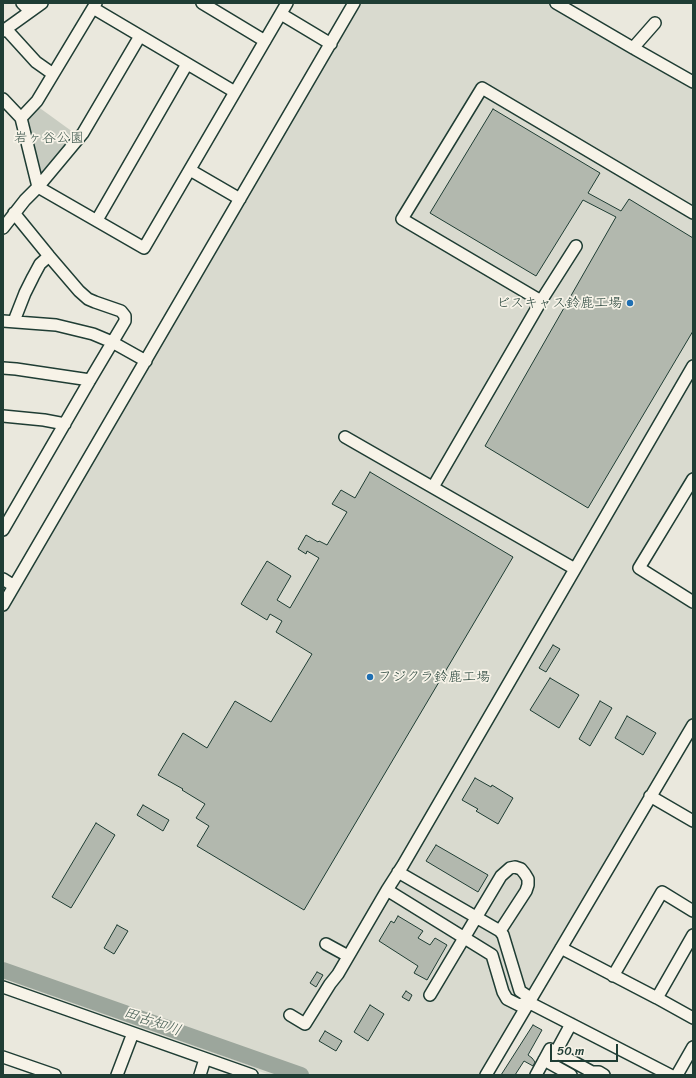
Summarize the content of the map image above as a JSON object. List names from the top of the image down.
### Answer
{
  "water": ["田古知川"],
  "parks": ["岩ヶ谷公園"],
  "places": ["ビスキャス鈴鹿工場", "フジクラ鈴鹿工場"],
  "scale_bar": "50 m"
}
